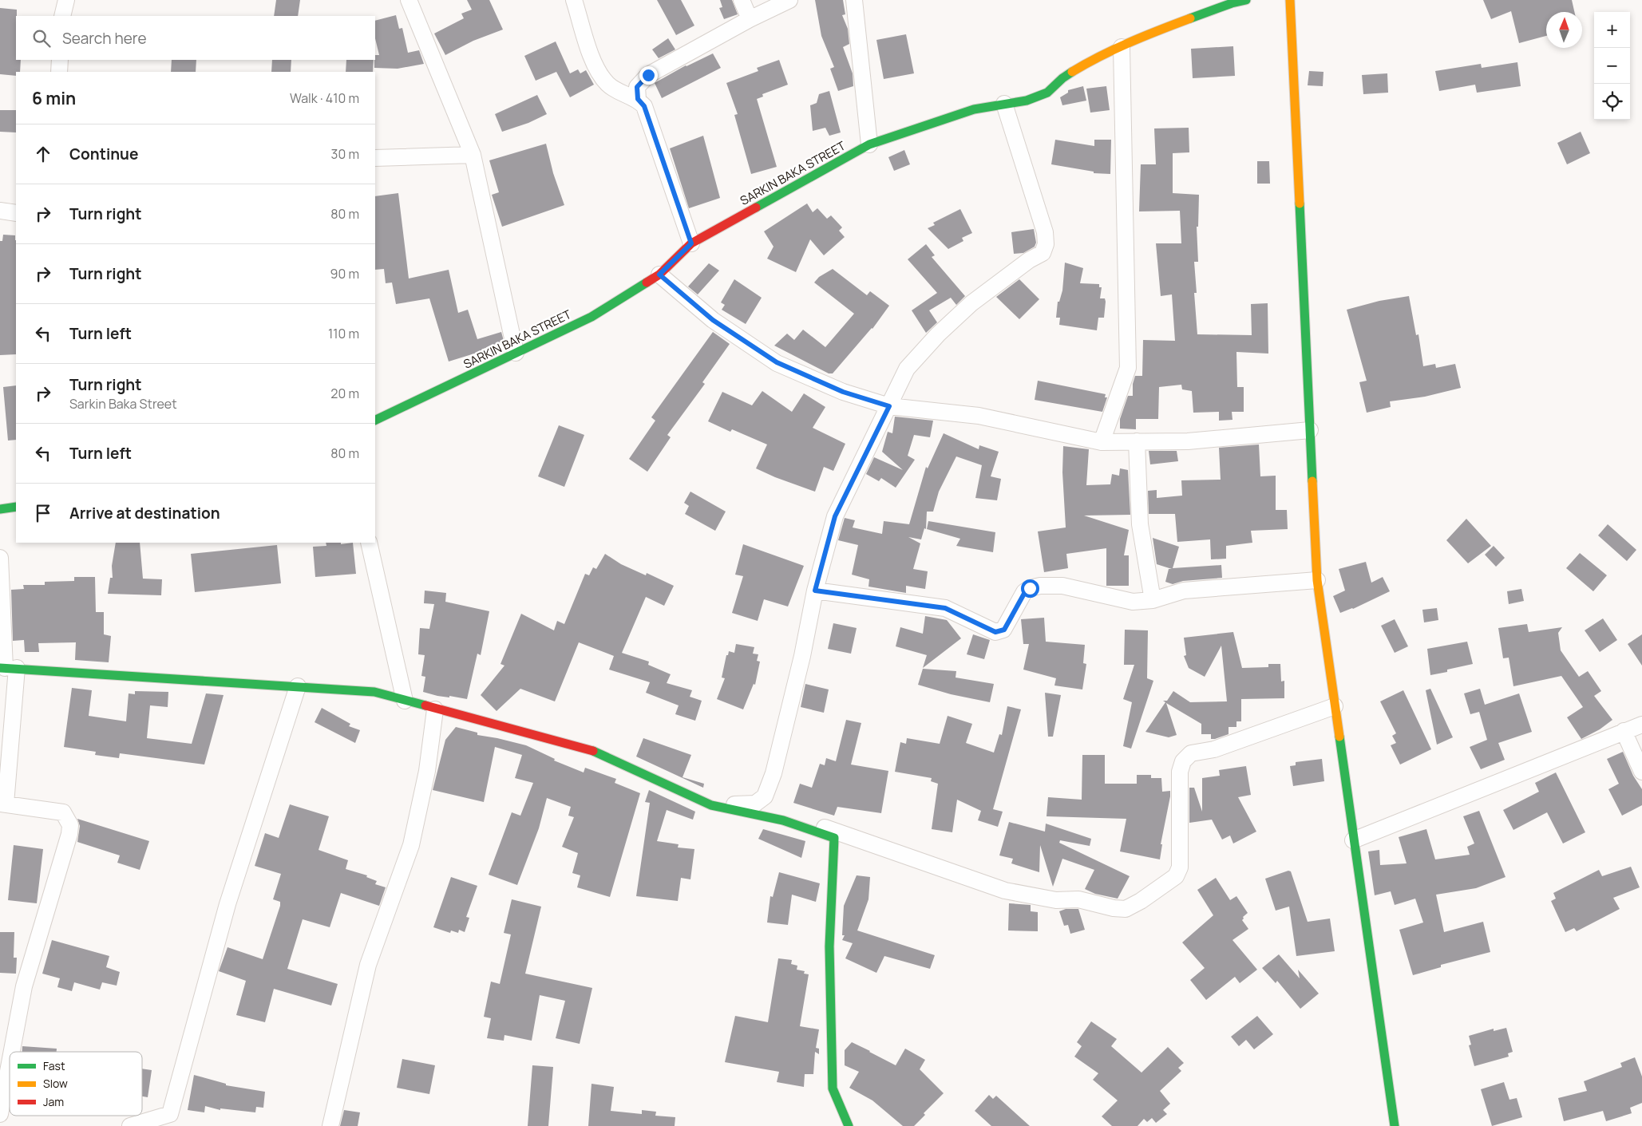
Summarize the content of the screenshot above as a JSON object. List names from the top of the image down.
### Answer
{
  "streets": {
    "street": ["SARKIN BAKA STREET"]
  },
  "legend": ["Fast", "Slow", "Jam"],
  "north": "top",
  "page": {
    "map_buttons": ["+", "−"],
    "search": "Search here",
    "heading": ["6 min", "Walk · 410 m"],
    "list": [
      ["Continue", "30 m"],
      ["Turn right", "80 m"],
      ["Turn right", "90 m"],
      ["Turn left", "110 m"],
      ["Turn right", "Sarkin Baka Street", "20 m"],
      ["Turn left", "80 m"],
      "Arrive at destination"
    ]
  }
}
